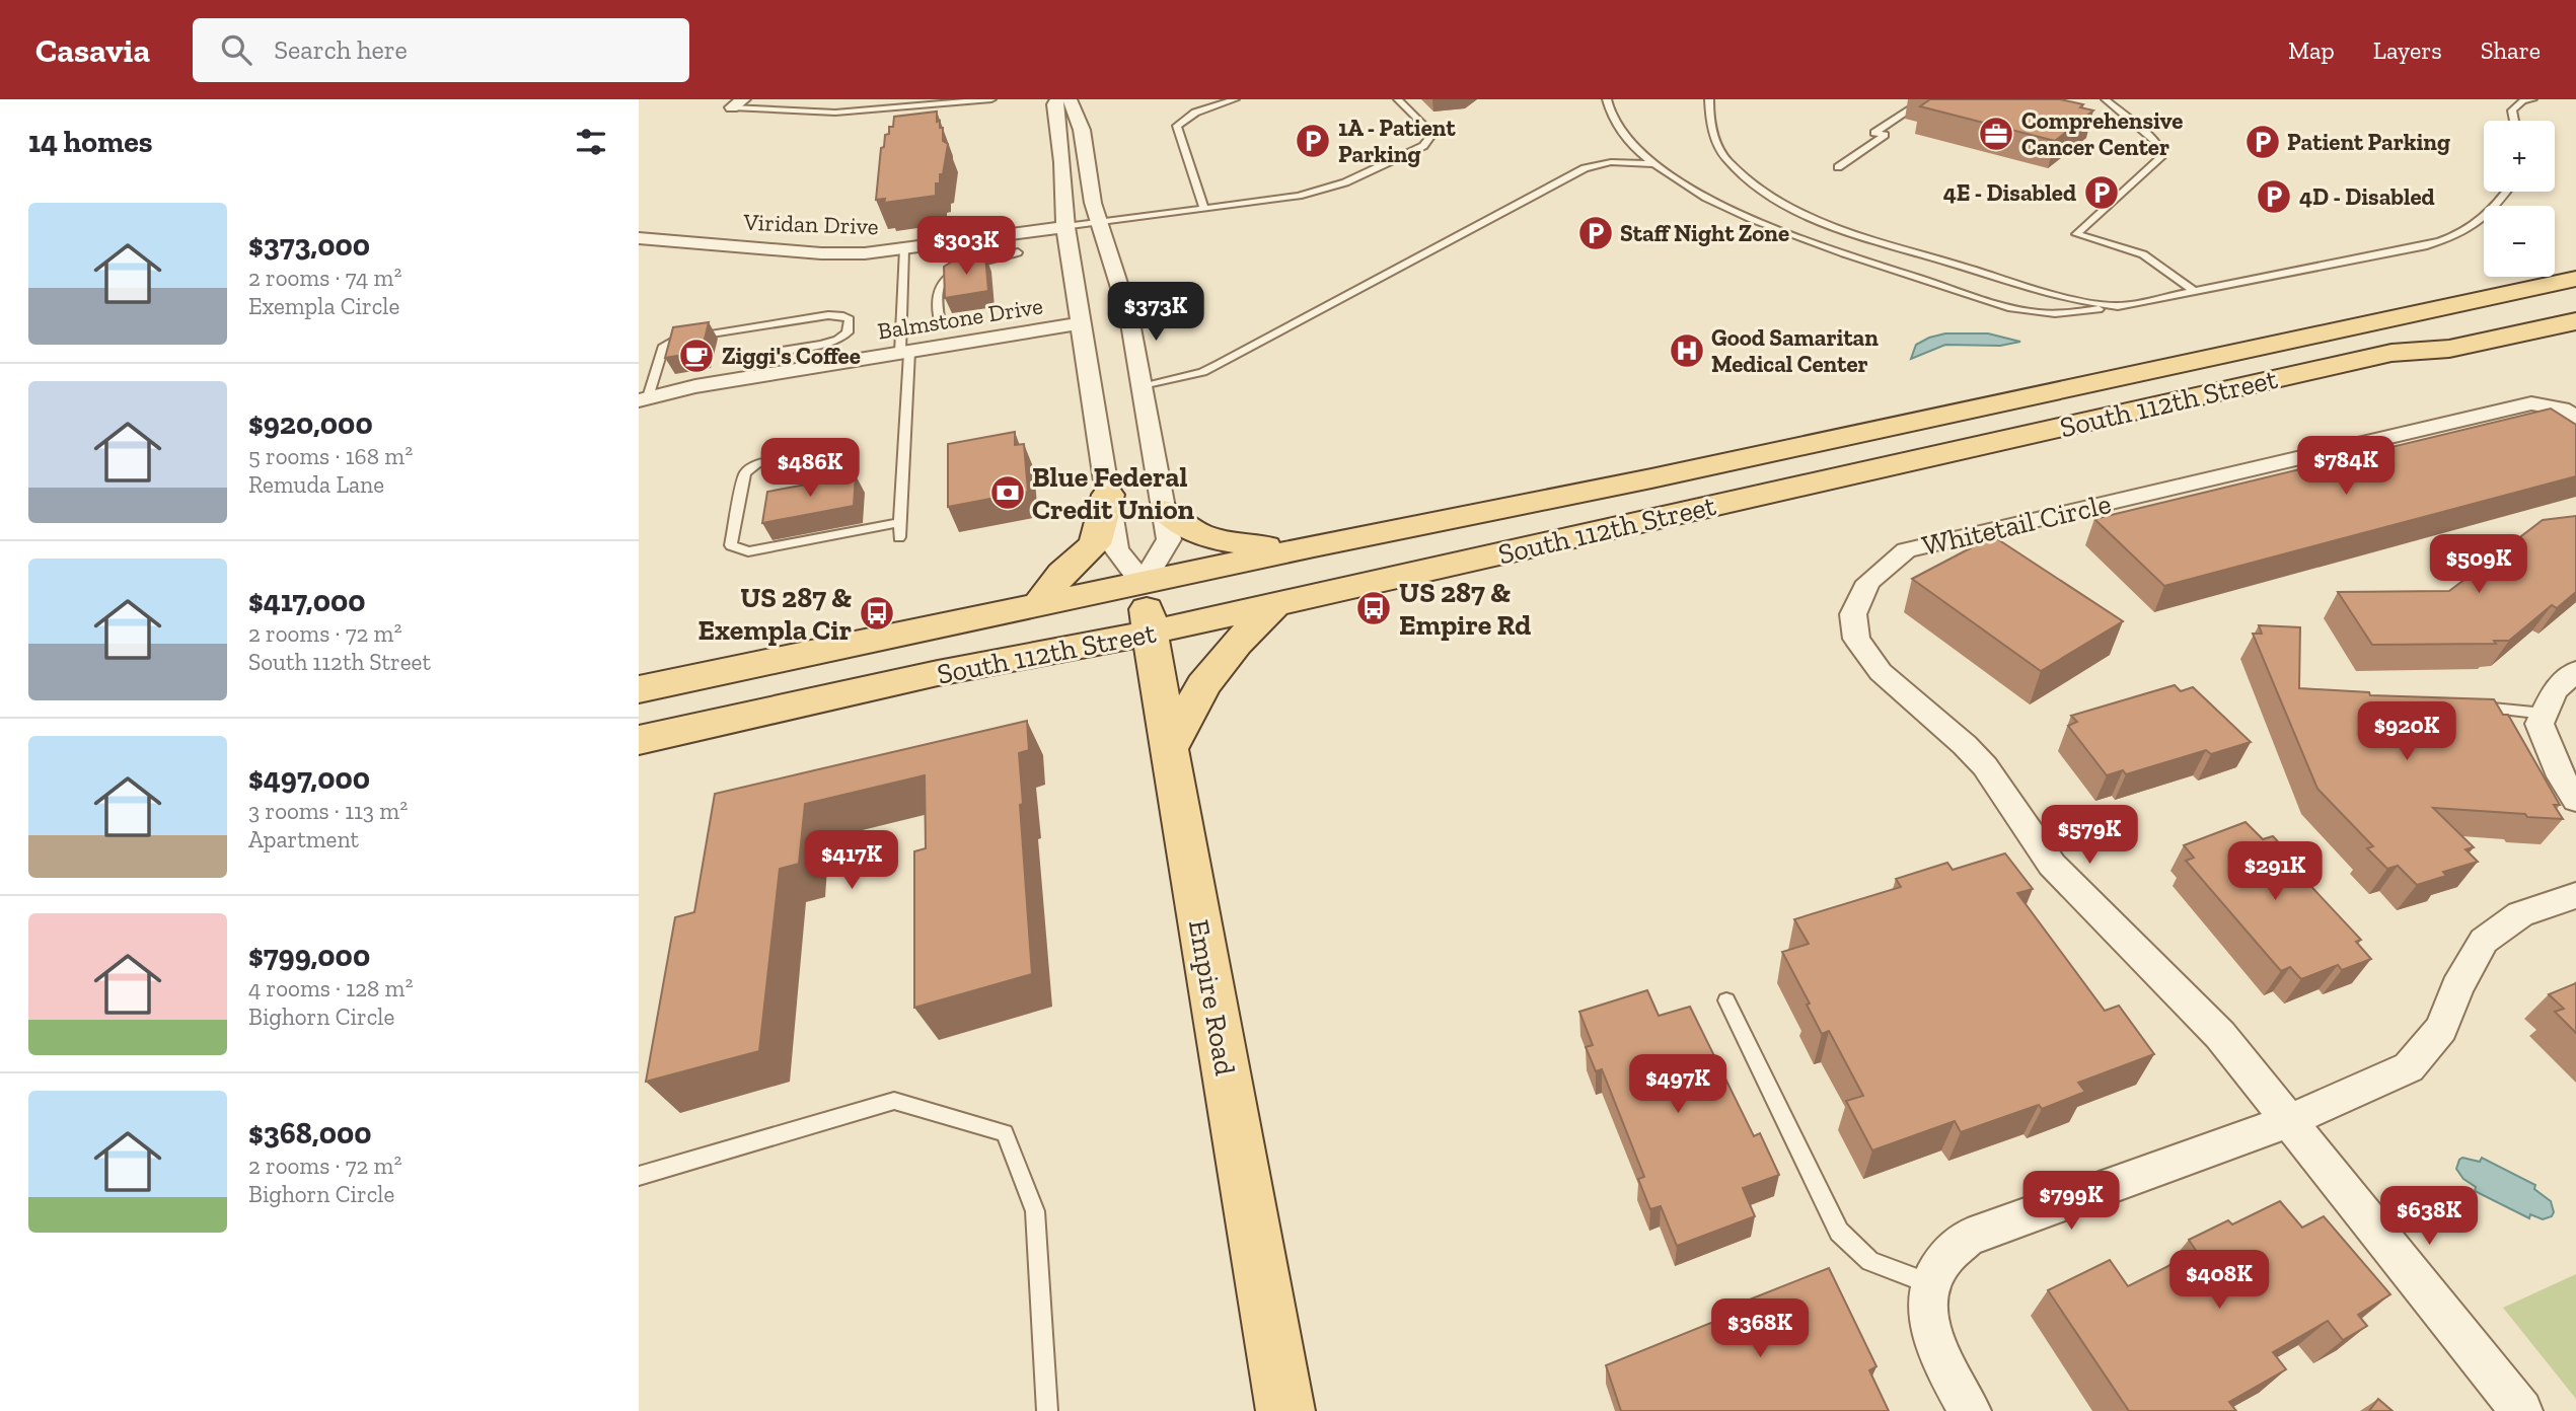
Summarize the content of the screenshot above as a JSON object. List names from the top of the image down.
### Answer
{
  "streets": {
    "main road": ["South 112th Street", "Empire Road"],
    "street": ["Viridan Drive", "Balmstone Drive", "Whitetail Circle"]
  },
  "crossings": [
    ["South 112th Street", "Empire Road"]
  ],
  "places": {
    "office": ["Comprehensive Cancer Center"],
    "parking": [
      "1A - Patient Parking",
      "Patient Parking",
      "4E - Disabled",
      "4D - Disabled",
      "Staff Night Zone"
    ],
    "hospital": ["Good Samaritan Medical Center"],
    "cafe": ["Ziggi's Coffee"],
    "bank": ["Blue Federal Credit Union"],
    "bus stop": ["US 287 & Empire Rd", "US 287 & Exempla Cir"]
  },
  "page": {
    "header": "Casavia",
    "search": "Search here",
    "nav": ["Map", "Layers", "Share"],
    "heading": "14 homes",
    "map_buttons": ["+", "−"],
    "list": [
      {
        "name": "$373,000",
        "note": "2 rooms · 74 m² · Exempla Circle"
      },
      {
        "name": "$920,000",
        "note": "5 rooms · 168 m² · Remuda Lane"
      },
      {
        "name": "$417,000",
        "note": "2 rooms · 72 m² · South 112th Street"
      },
      {
        "name": "$497,000",
        "note": "3 rooms · 113 m² · Apartment"
      },
      {
        "name": "$799,000",
        "note": "4 rooms · 128 m² · Bighorn Circle"
      },
      {
        "name": "$368,000",
        "note": "2 rooms · 72 m² · Bighorn Circle"
      }
    ],
    "price": [
      "$303K",
      "$373K",
      "$784K",
      "$486K",
      "$509K",
      "$920K",
      "$579K",
      "$417K",
      "$291K",
      "$497K",
      "$799K",
      "$638K",
      "$408K",
      "$368K"
    ]
  }
}
